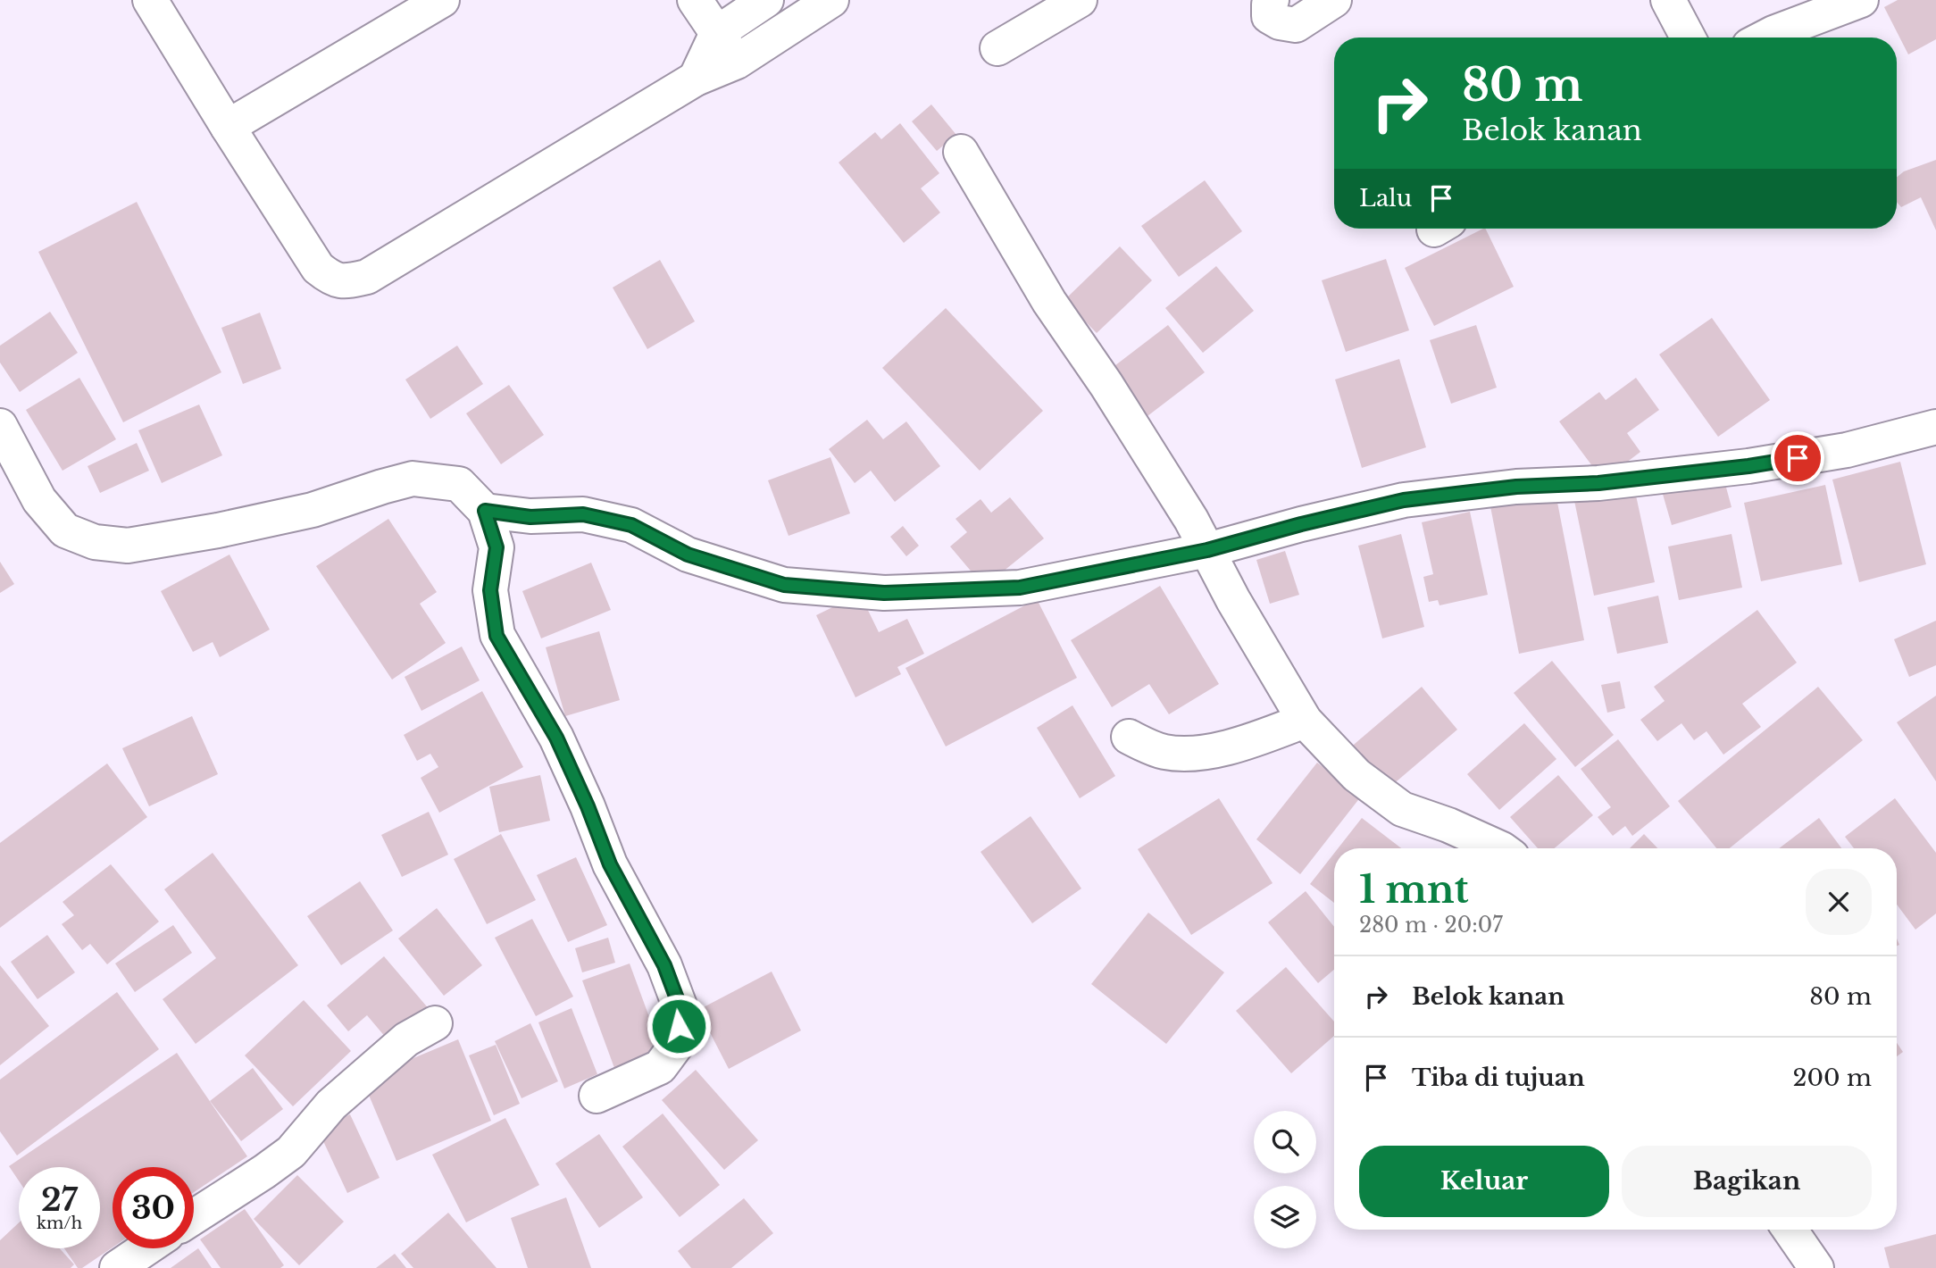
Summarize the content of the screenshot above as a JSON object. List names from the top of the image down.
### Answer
{
  "page": {
    "turn": ["80 m", "Belok kanan"],
    "then": "Lalu",
    "heading": ["1 mnt", "280 m · 20:07"],
    "list": [
      {
        "name": "Belok kanan",
        "value": "80 m"
      },
      {
        "name": "Tiba di tujuan",
        "value": "200 m"
      }
    ],
    "buttons": ["Keluar", "Bagikan"],
    "speed": "27 km/h",
    "limit": "30"
  }
}
